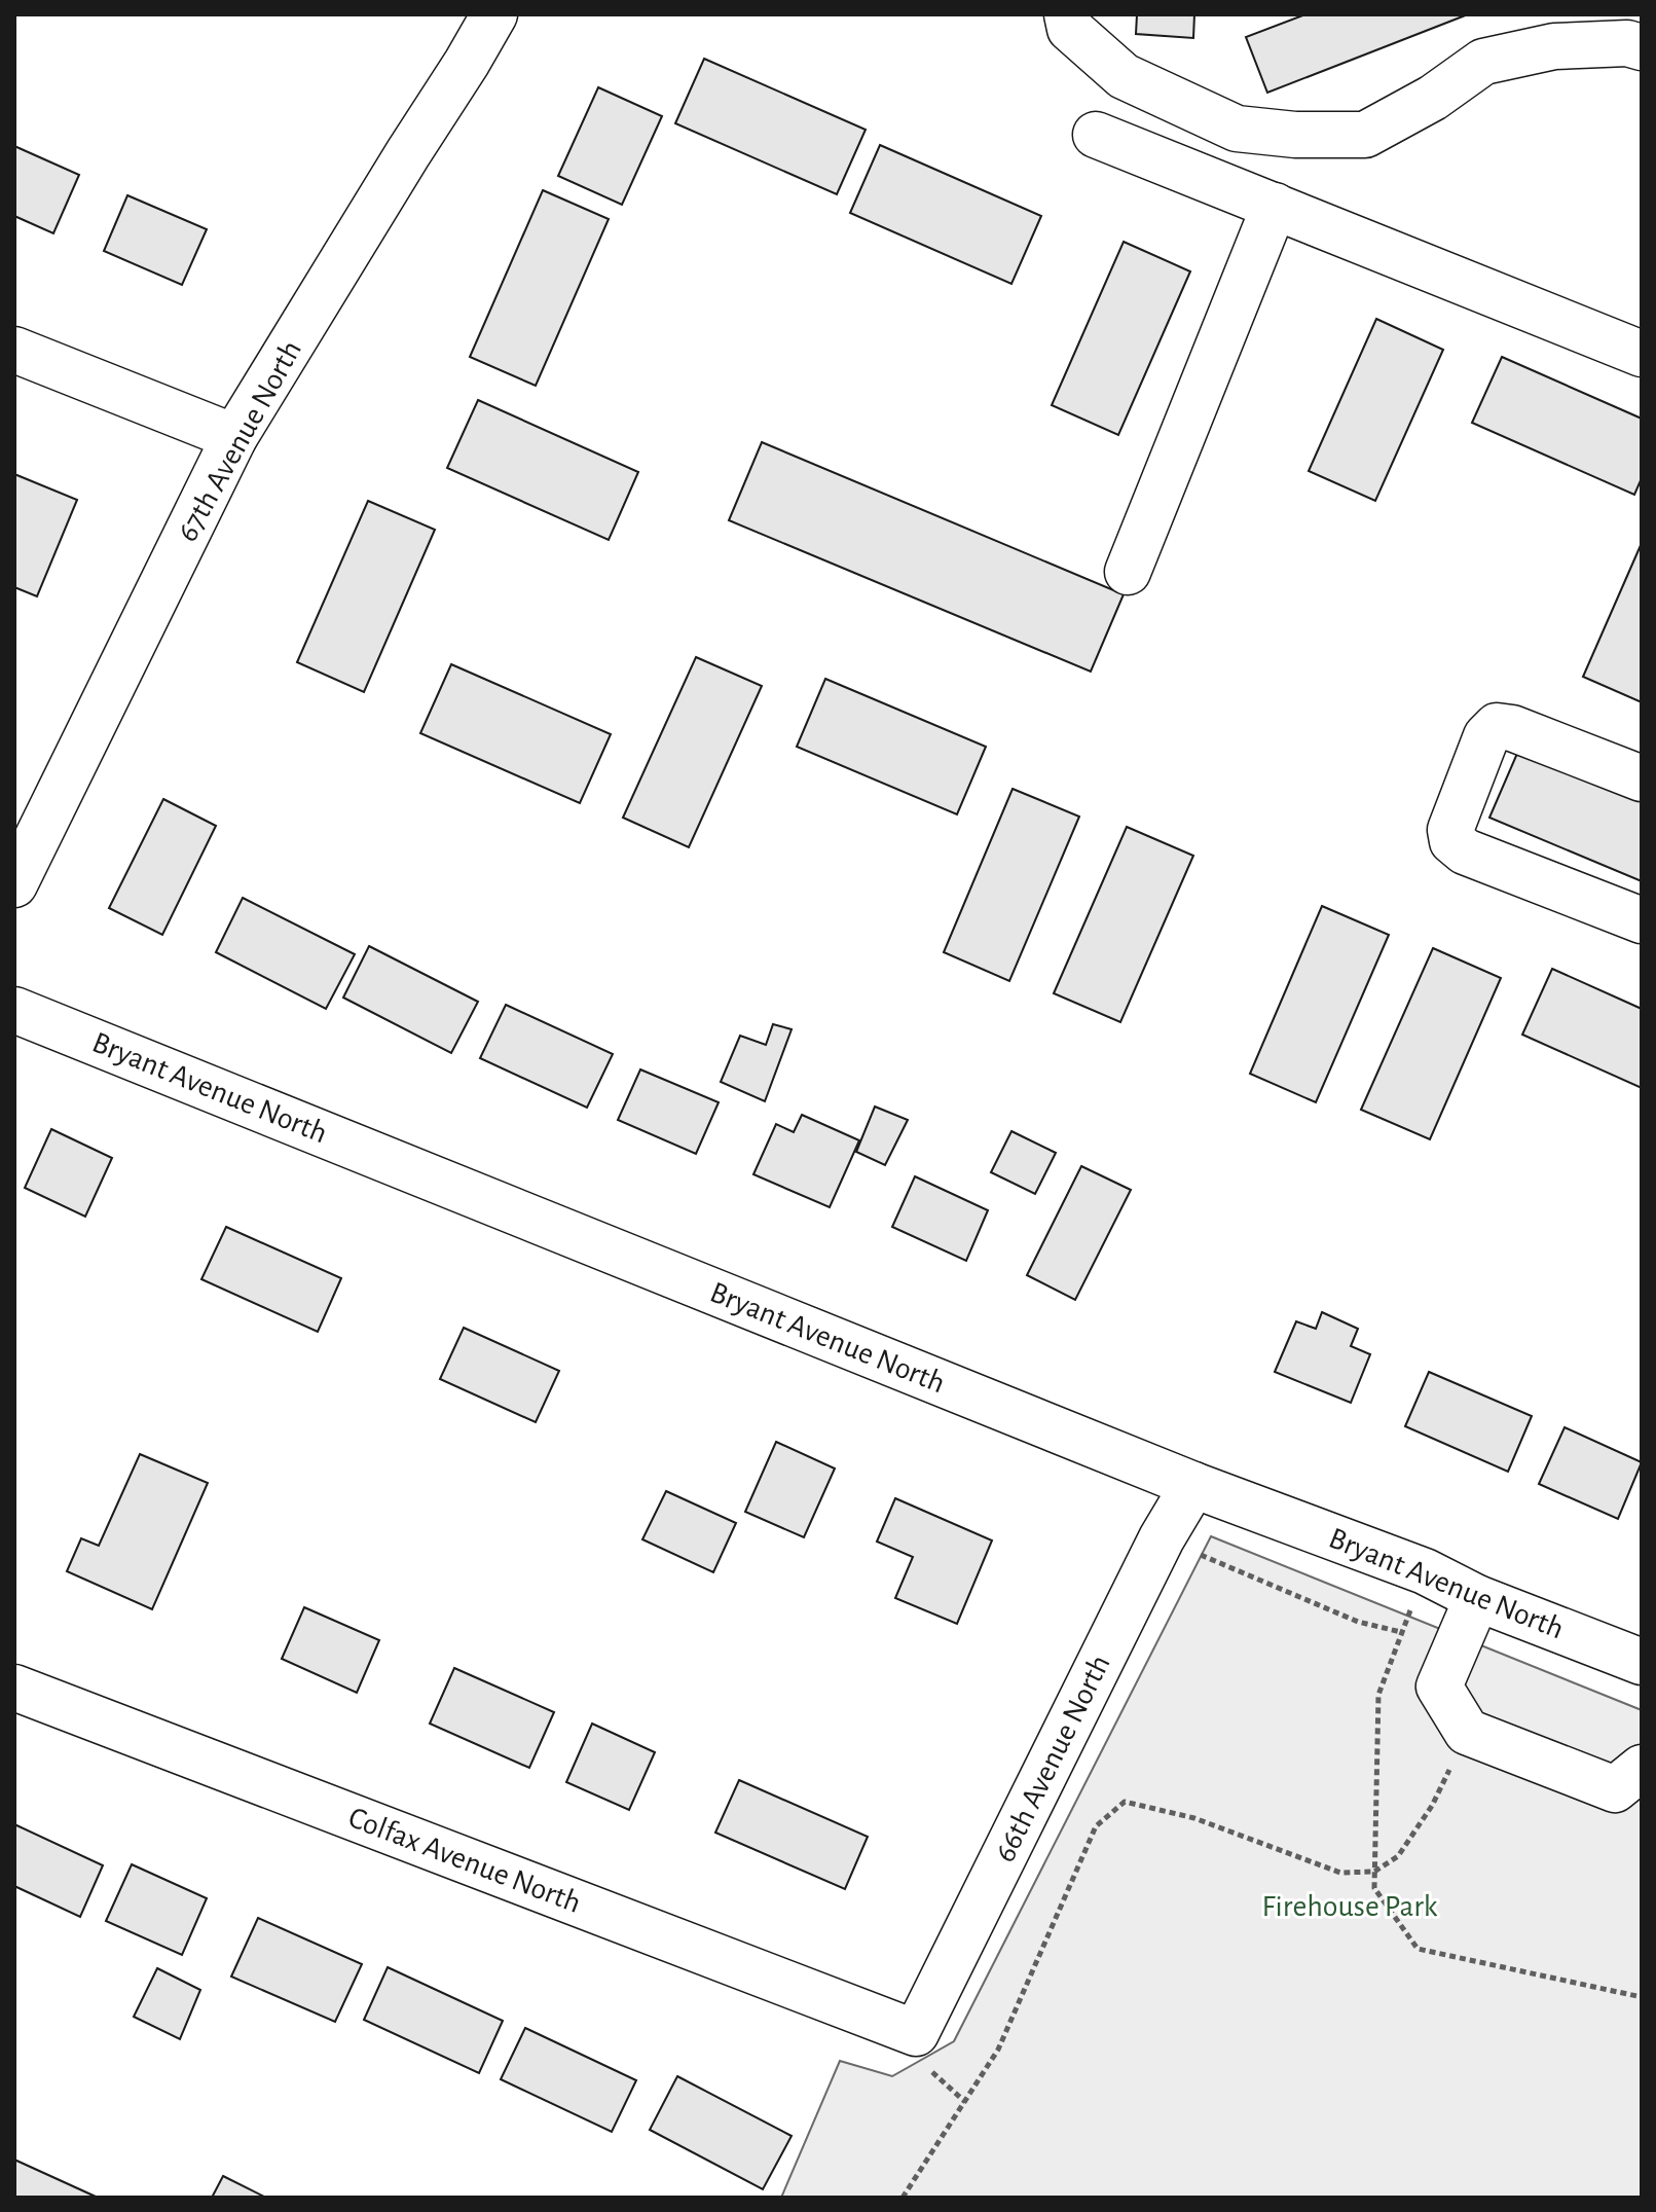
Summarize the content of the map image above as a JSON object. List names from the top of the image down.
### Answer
{
  "streets": {
    "street": [
      "67th Avenue North",
      "Bryant Avenue North",
      "66th Avenue North",
      "Colfax Avenue North"
    ]
  },
  "crossings": [
    ["Bryant Avenue North", "66th Avenue North"],
    ["66th Avenue North", "Colfax Avenue North"]
  ],
  "parks": ["Firehouse Park"]
}
